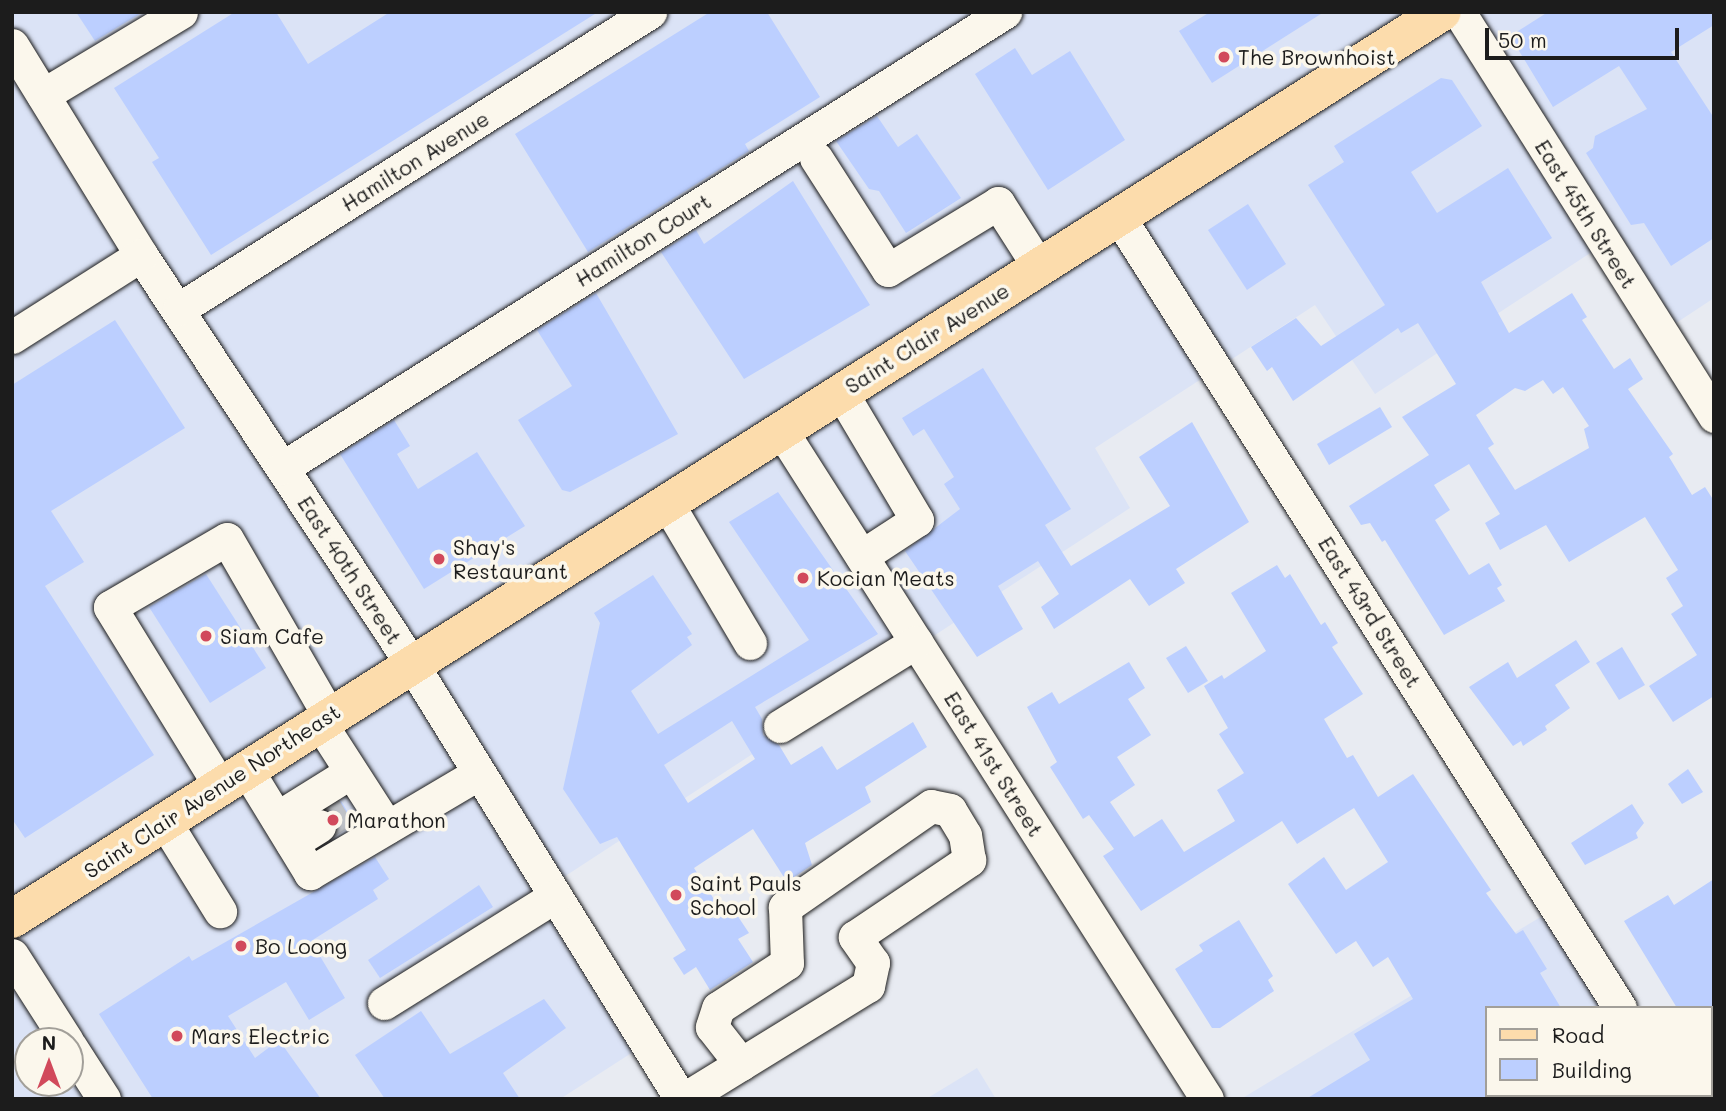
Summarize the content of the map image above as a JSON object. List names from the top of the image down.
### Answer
{
  "streets": {
    "main road": ["Saint Clair Avenue", "Saint Clair Avenue Northeast"],
    "street": [
      "Hamilton Avenue",
      "East 45th Street",
      "Hamilton Court",
      "East 40th Street",
      "East 43rd Street",
      "East 41st Street"
    ]
  },
  "crossings": [
    ["Hamilton Avenue", "East 40th Street"],
    ["Hamilton Court", "East 40th Street"],
    ["Saint Clair Avenue", "East 40th Street"],
    ["Saint Clair Avenue", "East 43rd Street"],
    ["Saint Clair Avenue", "East 41st Street"],
    ["Saint Clair Avenue", "Saint Clair Avenue Northeast"],
    ["East 40th Street", "Saint Clair Avenue Northeast"]
  ],
  "places": [
    "The Brownhoist",
    "Shay's Restaurant",
    "Kocian Meats",
    "Siam Cafe",
    "Marathon",
    "Saint Pauls School",
    "Bo Loong",
    "Mars Electric"
  ],
  "legend": ["Road", "Building"],
  "scale_bar": "50 m",
  "north": "top"
}
